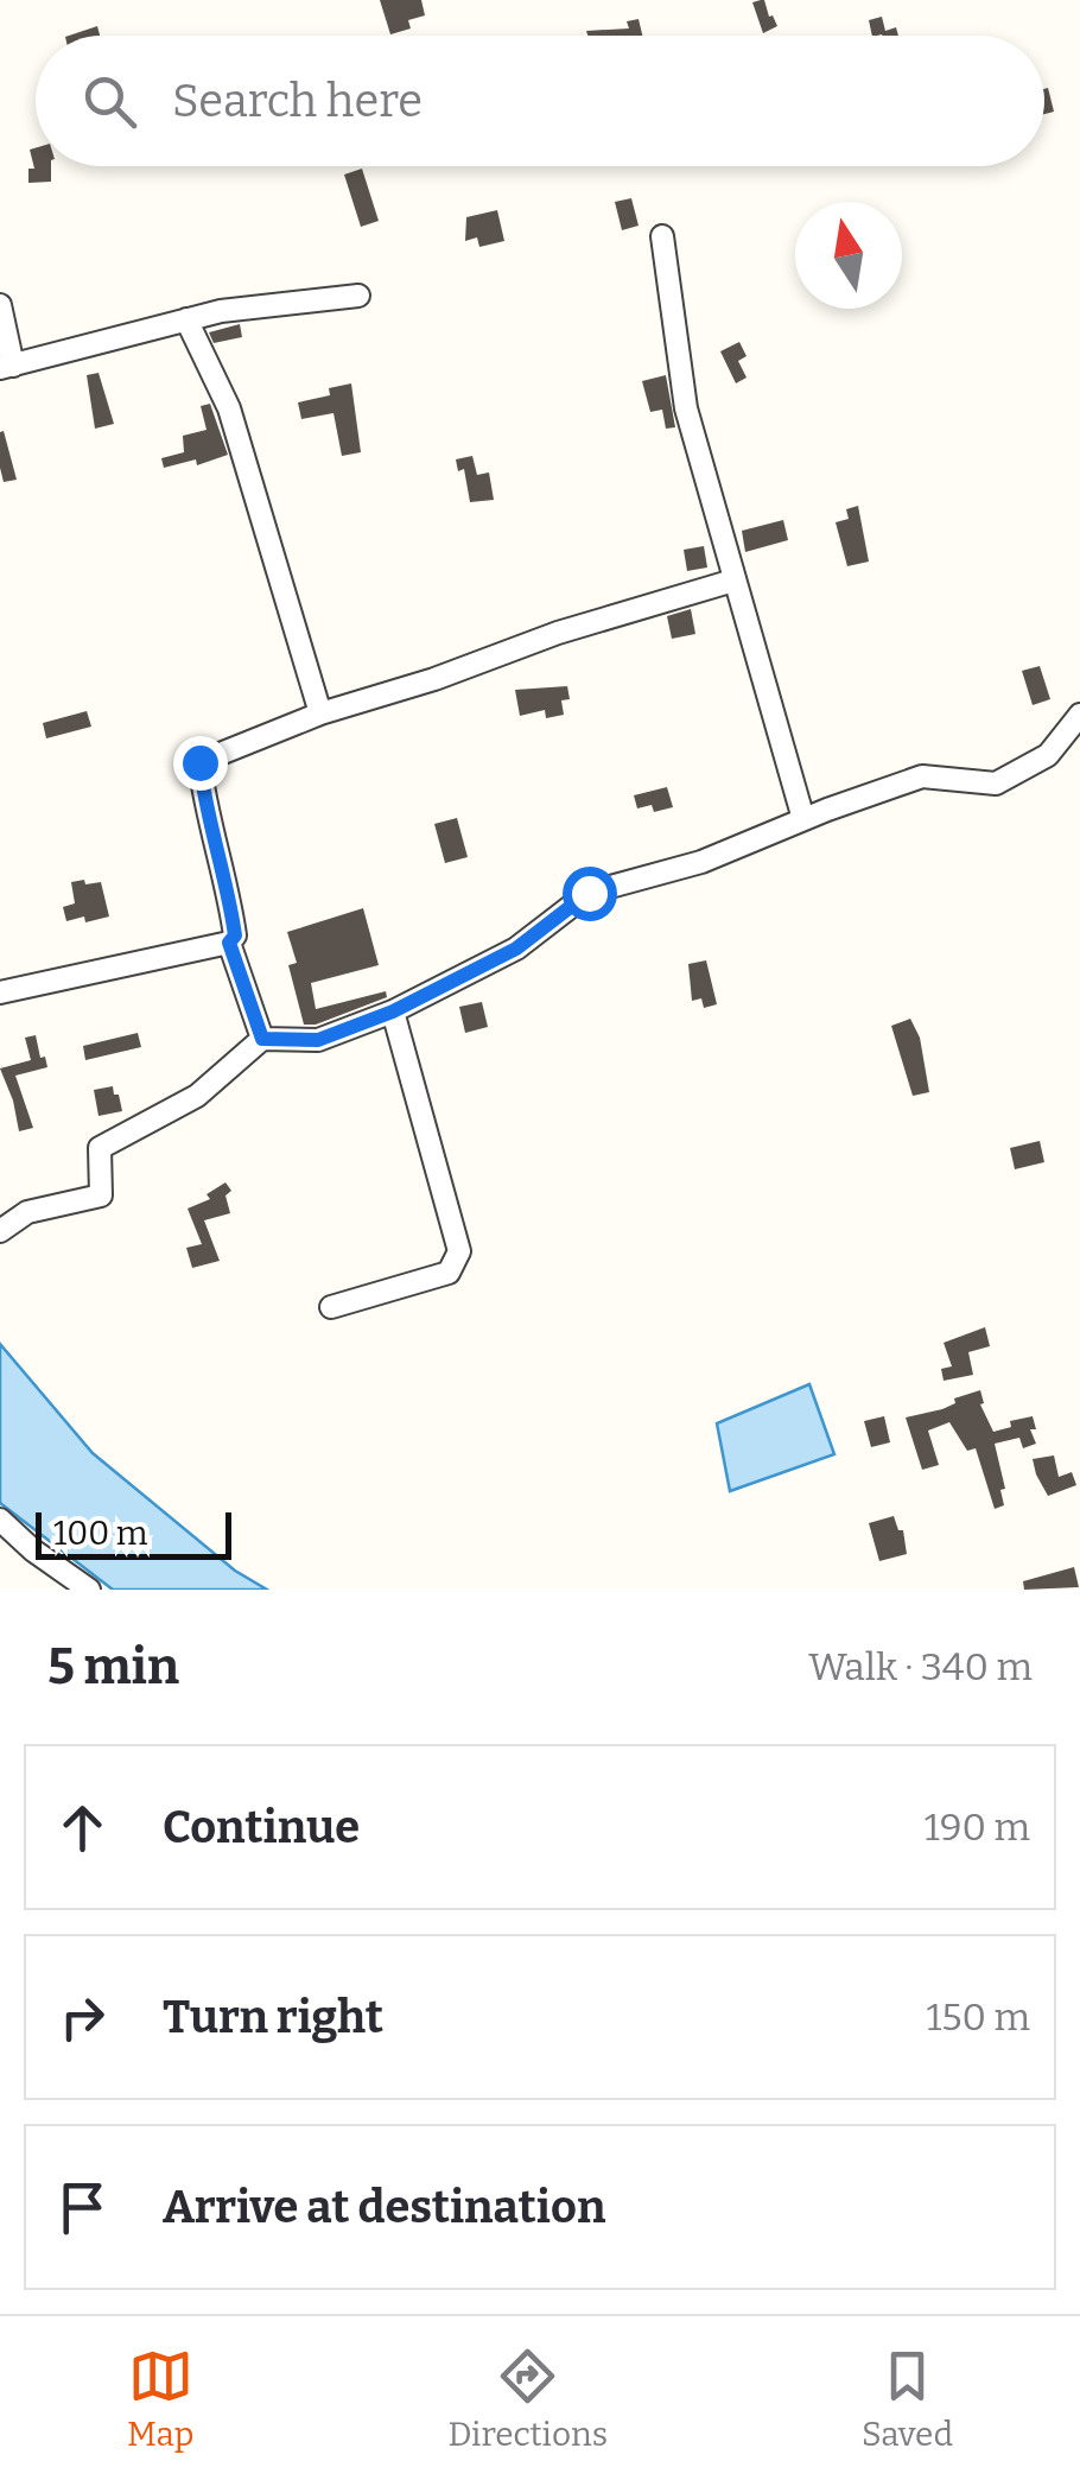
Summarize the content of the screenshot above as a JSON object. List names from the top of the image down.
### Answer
{
  "scale_bar": "100 m",
  "north": "top",
  "page": {
    "search": "Search here",
    "scale": "100 m",
    "heading": ["5 min", "Walk · 340 m"],
    "list": [
      ["Continue", "190 m"],
      ["Turn right", "150 m"],
      "Arrive at destination"
    ],
    "nav": ["Map", "Directions", "Saved"]
  }
}
